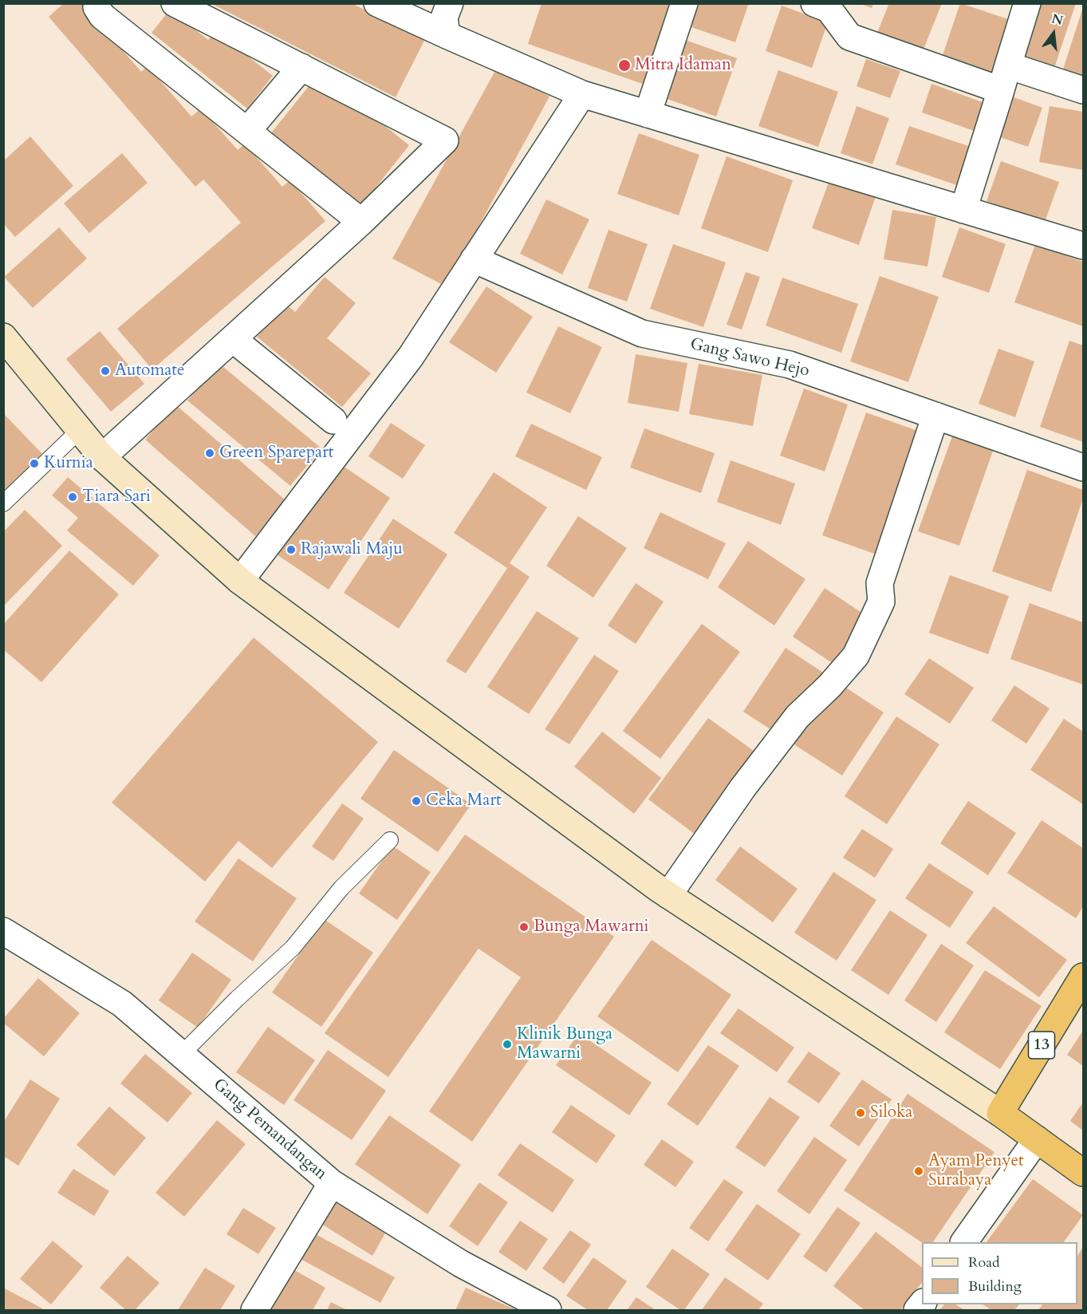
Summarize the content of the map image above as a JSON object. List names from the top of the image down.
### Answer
{
  "streets": {
    "highway": ["13"],
    "street": ["Gang Sawo Hejo", "Gang Pemandangan"]
  },
  "places": [
    "Mitra Idaman",
    "Automate",
    "Green Sparepart",
    "Kurnia",
    "Tiara Sari",
    "Rajawali Maju",
    "Ceka Mart",
    "Bunga Mawarni",
    "Klinik Bunga Mawarni",
    "Siloka",
    "Ayam Penyet Surabaya"
  ],
  "legend": ["Road", "Building"],
  "north": "top"
}
